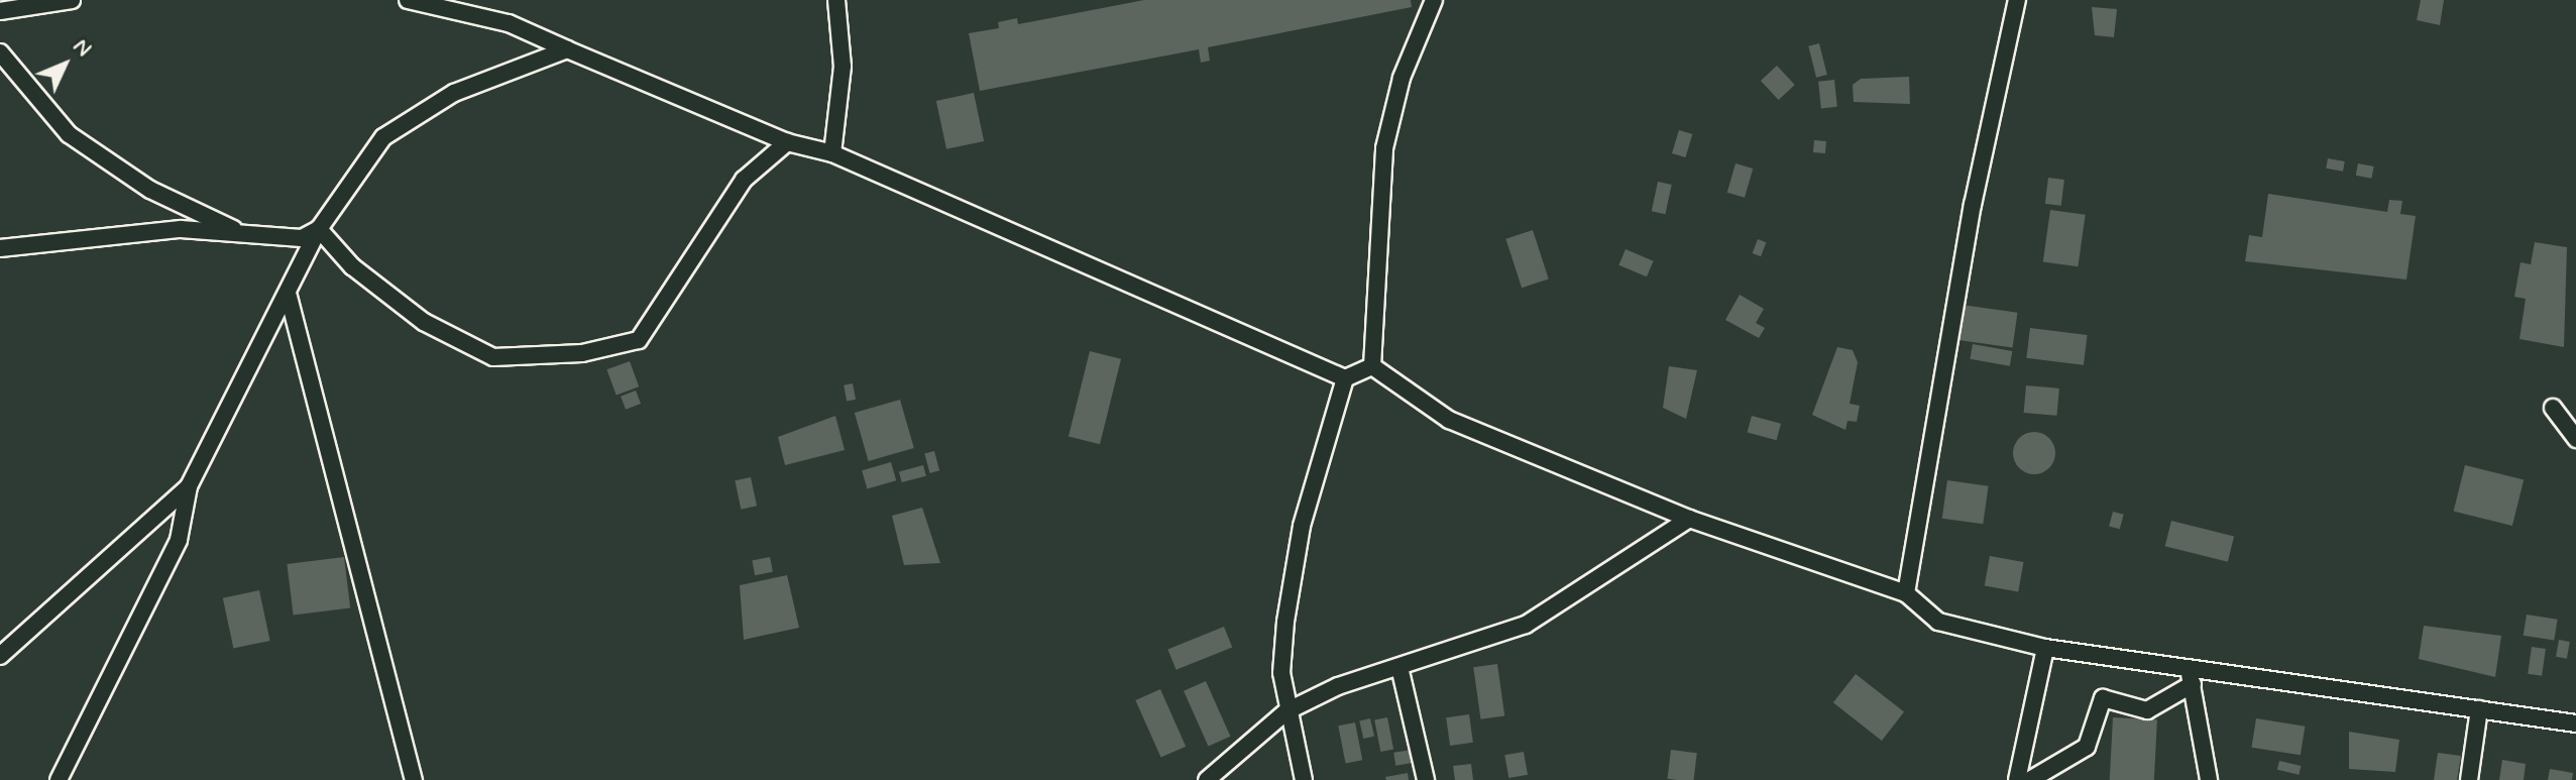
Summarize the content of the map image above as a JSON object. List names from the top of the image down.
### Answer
{
  "north": "top right"
}
